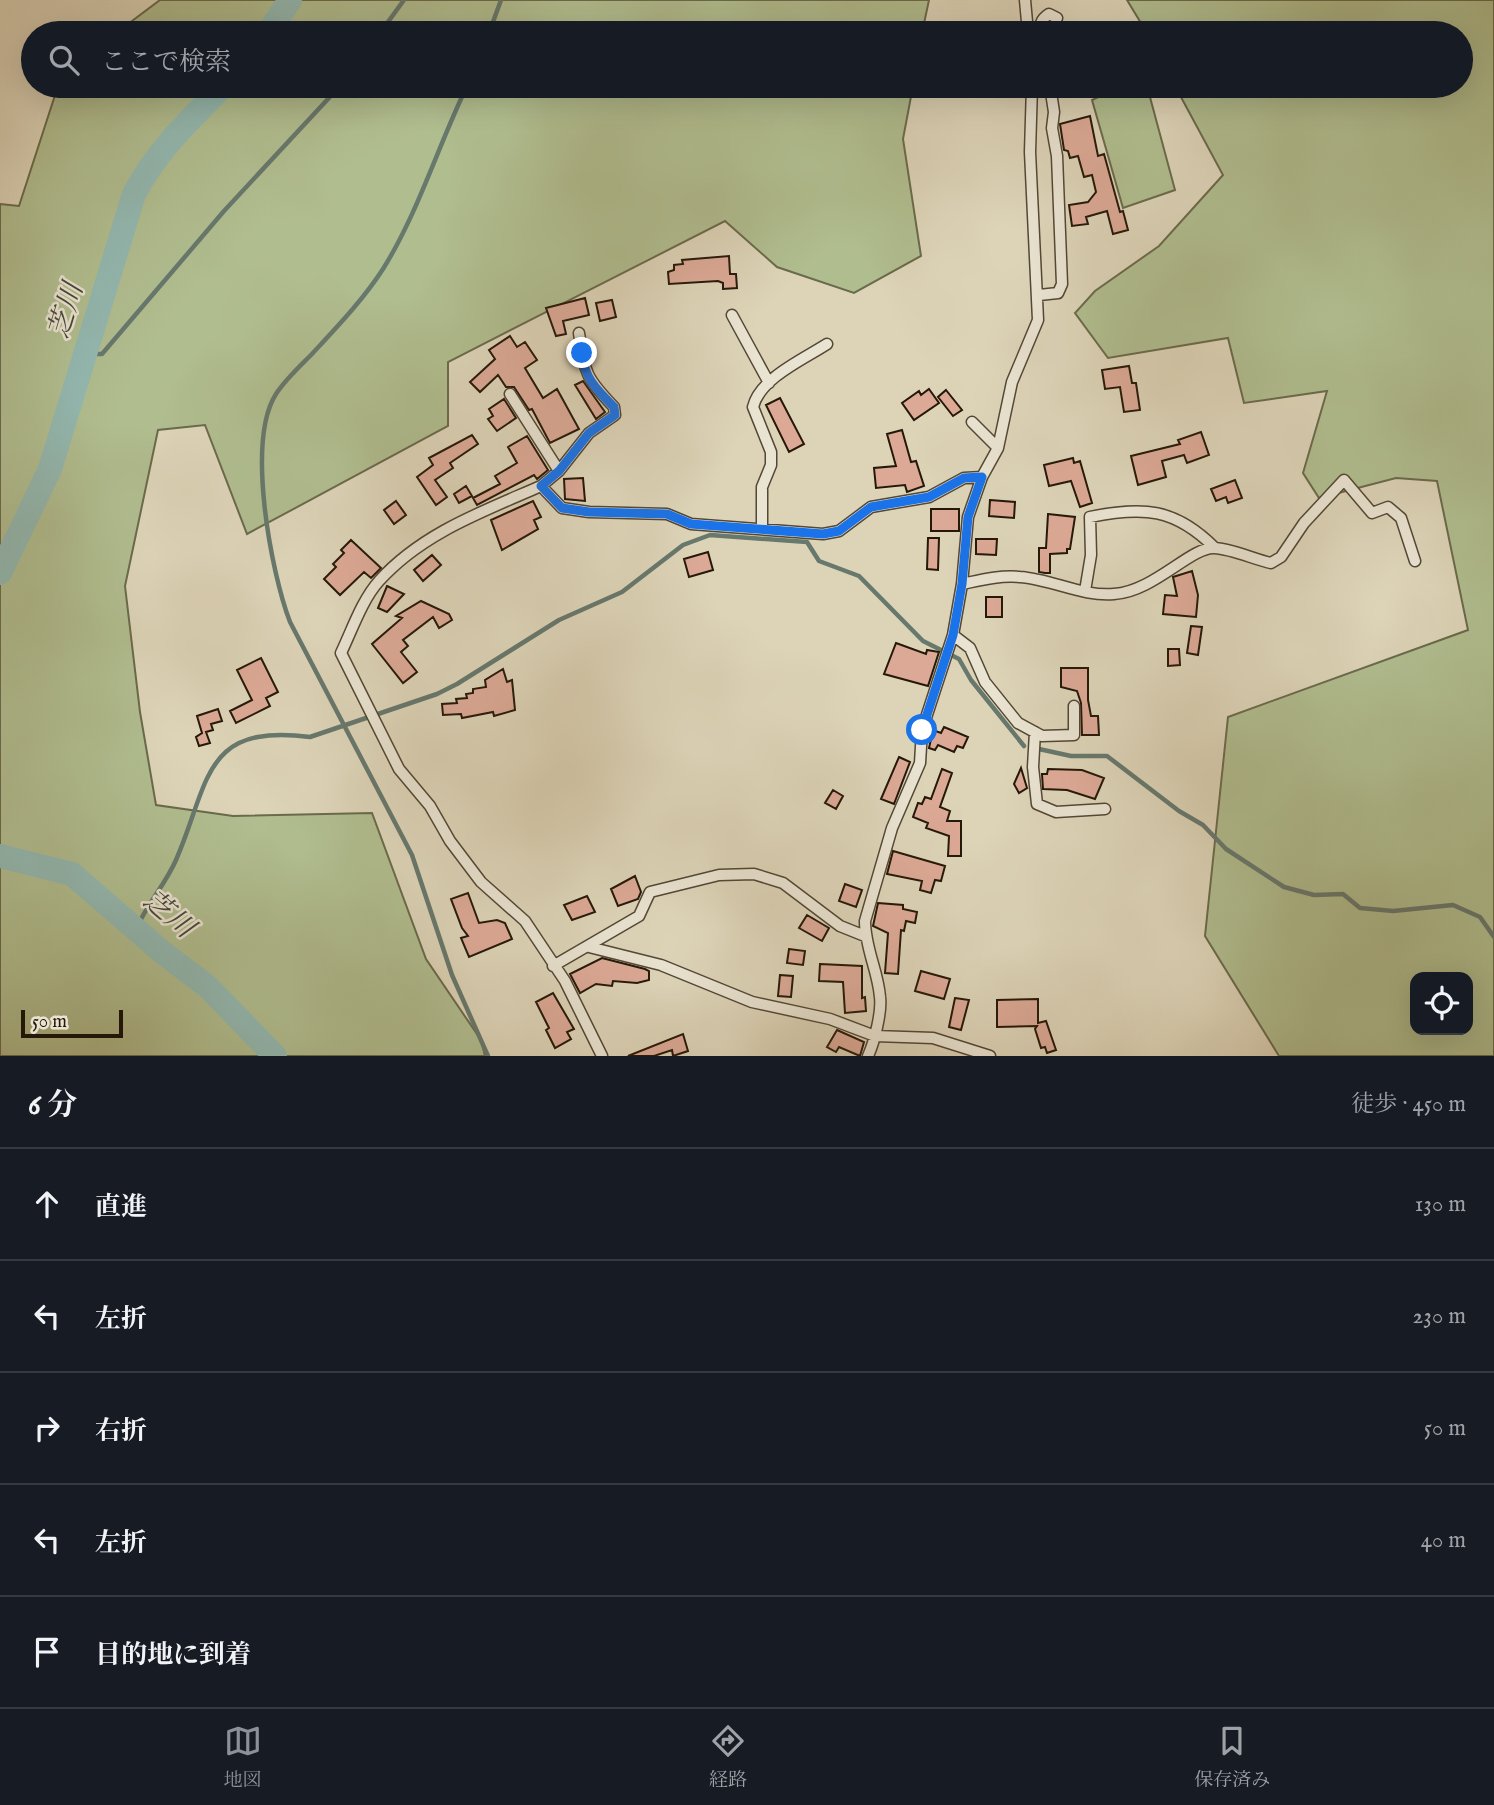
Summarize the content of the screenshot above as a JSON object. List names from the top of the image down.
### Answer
{
  "water": ["芝川"],
  "scale_bar": "50 m",
  "page": {
    "search": "ここで検索",
    "scale": "50 m",
    "heading": ["6 分", "徒歩 · 450 m"],
    "list": [
      ["直進", "130 m"],
      ["左折", "230 m"],
      ["右折", "50 m"],
      ["左折", "40 m"],
      "目的地に到着"
    ],
    "nav": ["地図", "経路", "保存済み"]
  }
}
